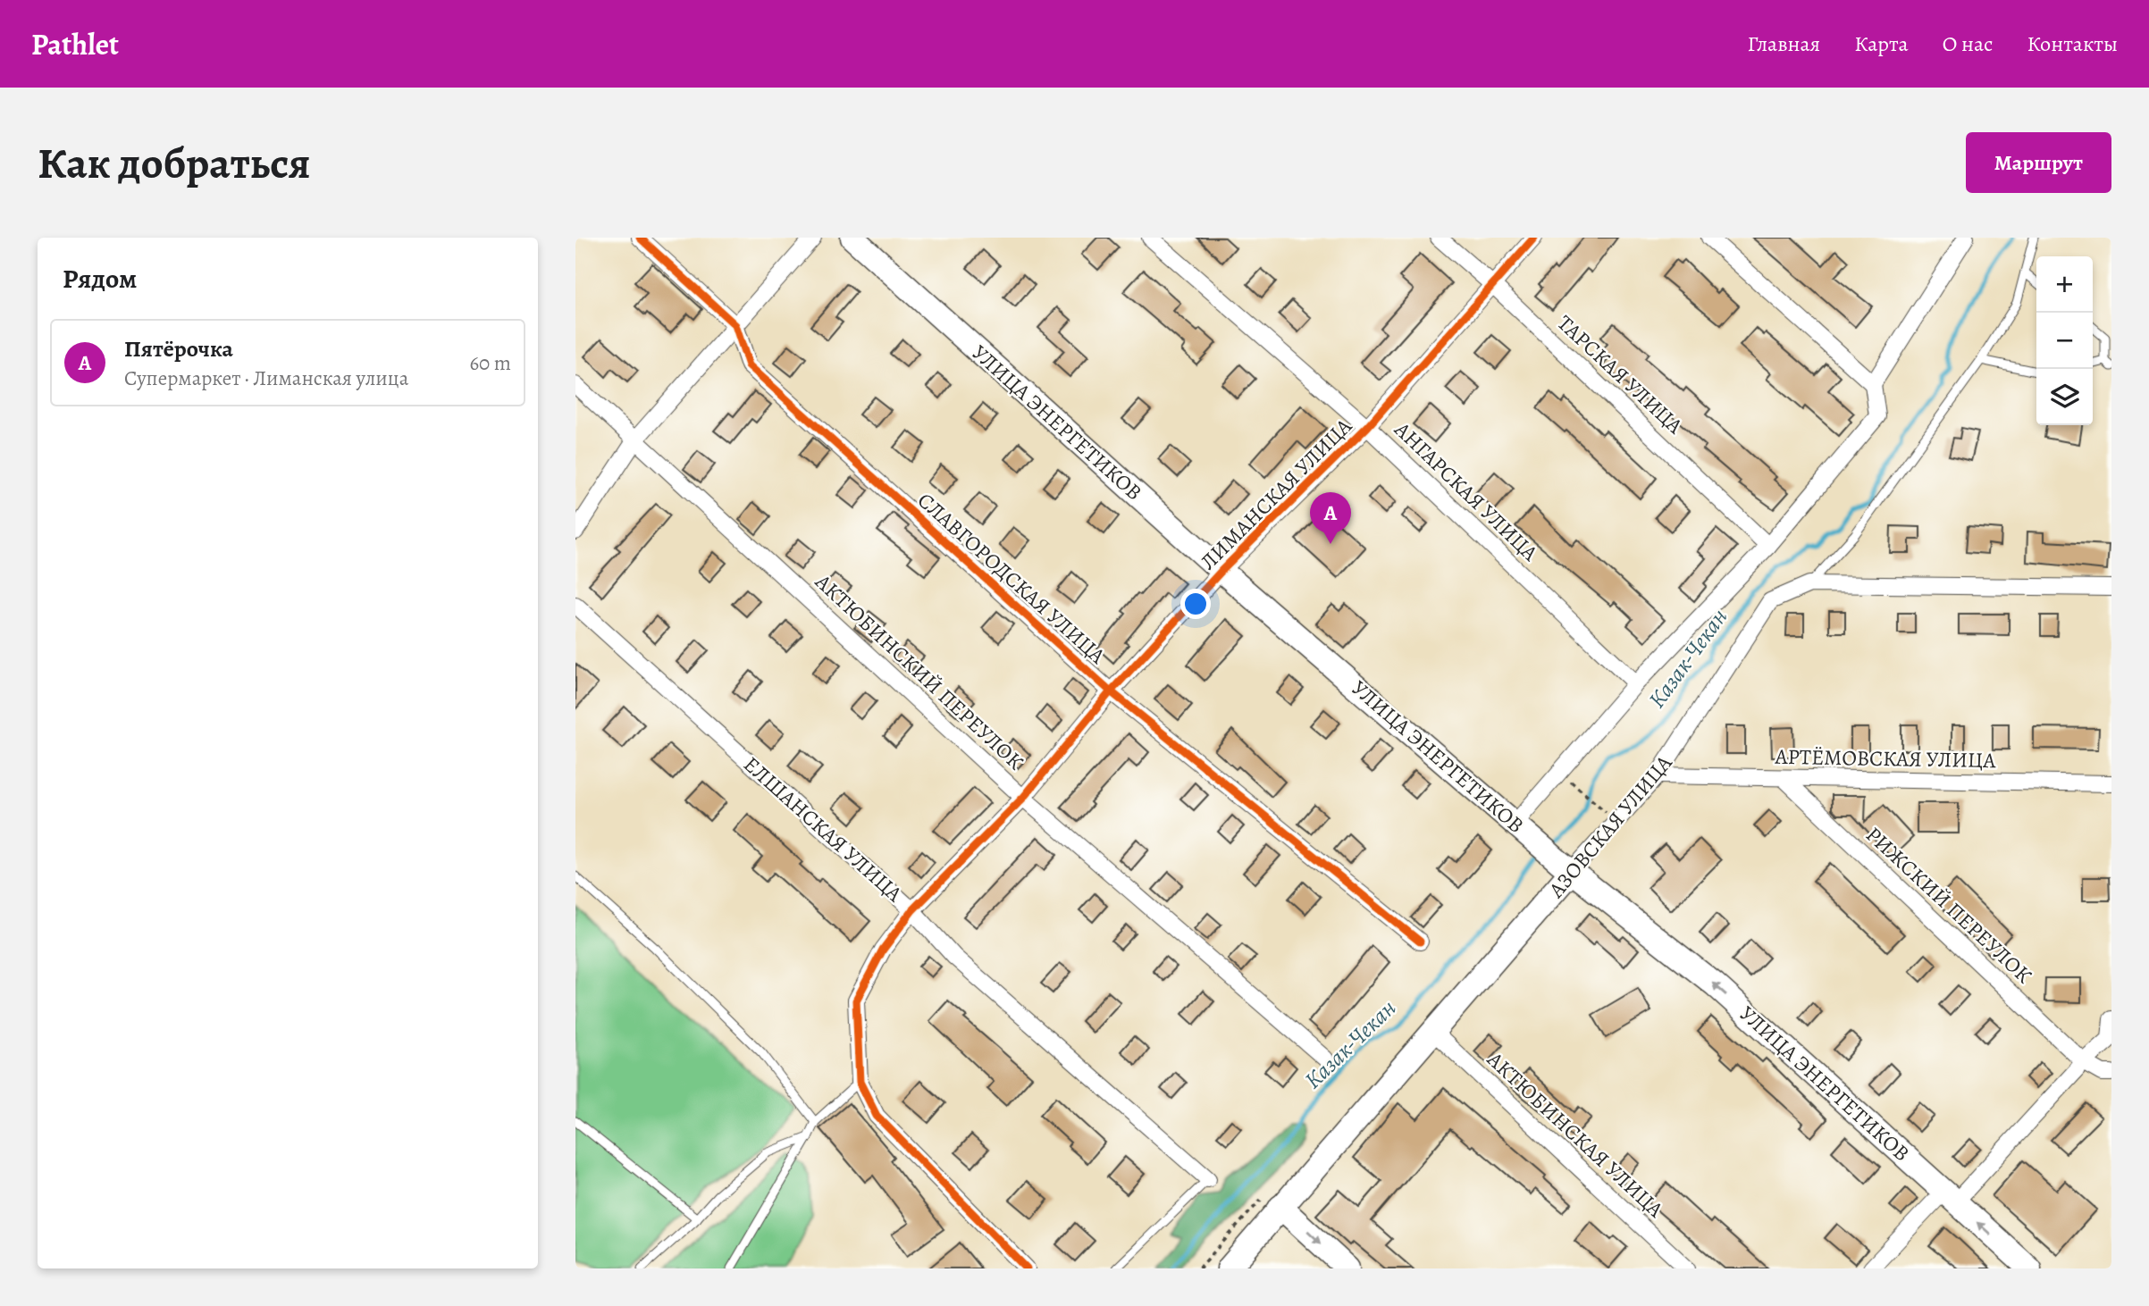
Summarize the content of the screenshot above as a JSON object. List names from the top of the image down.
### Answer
{
  "streets": {
    "main road": ["УЛИЦА ЭНЕРГЕТИКОВ", "АЗОВСКАЯ УЛИЦА"],
    "street": [
      "ТАРСКАЯ УЛИЦА",
      "АНГАРСКАЯ УЛИЦА",
      "ЛИМАНСКАЯ УЛИЦА",
      "СЛАВГОРОДСКАЯ УЛИЦА",
      "АКТЮБИНСКИЙ ПЕРЕУЛОК",
      "АРТЁМОВСКАЯ УЛИЦА",
      "ЕЛШАНСКАЯ УЛИЦА",
      "РИЖСКИЙ ПЕРЕУЛОК",
      "АКТЮБИНСКАЯ УЛИЦА"
    ]
  },
  "crossings": [
    ["ТАРСКАЯ УЛИЦА", "ЛИМАНСКАЯ УЛИЦА"],
    ["УЛИЦА ЭНЕРГЕТИКОВ", "ЛИМАНСКАЯ УЛИЦА"],
    ["УЛИЦА ЭНЕРГЕТИКОВ", "АЗОВСКАЯ УЛИЦА"],
    ["АНГАРСКАЯ УЛИЦА", "ЛИМАНСКАЯ УЛИЦА"],
    ["ЛИМАНСКАЯ УЛИЦА", "СЛАВГОРОДСКАЯ УЛИЦА"],
    ["ЛИМАНСКАЯ УЛИЦА", "АКТЮБИНСКИЙ ПЕРЕУЛОК"],
    ["ЛИМАНСКАЯ УЛИЦА", "ЕЛШАНСКАЯ УЛИЦА"],
    ["АРТЁМОВСКАЯ УЛИЦА", "АЗОВСКАЯ УЛИЦА"],
    ["АРТЁМОВСКАЯ УЛИЦА", "РИЖСКИЙ ПЕРЕУЛОК"],
    ["АЗОВСКАЯ УЛИЦА", "АКТЮБИНСКАЯ УЛИЦА"]
  ],
  "one_way": ["УЛИЦА ЭНЕРГЕТИКОВ"],
  "water": ["Казак-Чекан"],
  "page": {
    "header": "Pathlet",
    "nav": [
      "Главная",
      "Карта",
      "О нас",
      "Контакты"
    ],
    "buttons": "Маршрут",
    "title": "Как добраться",
    "heading": "Рядом",
    "map_buttons": ["+", "−"],
    "list": [
      {
        "mark": "A",
        "name": "Пятёрочка",
        "note": "Супермаркет · Лиманская улица",
        "value": "60 m"
      }
    ],
    "pins": "A"
  }
}
